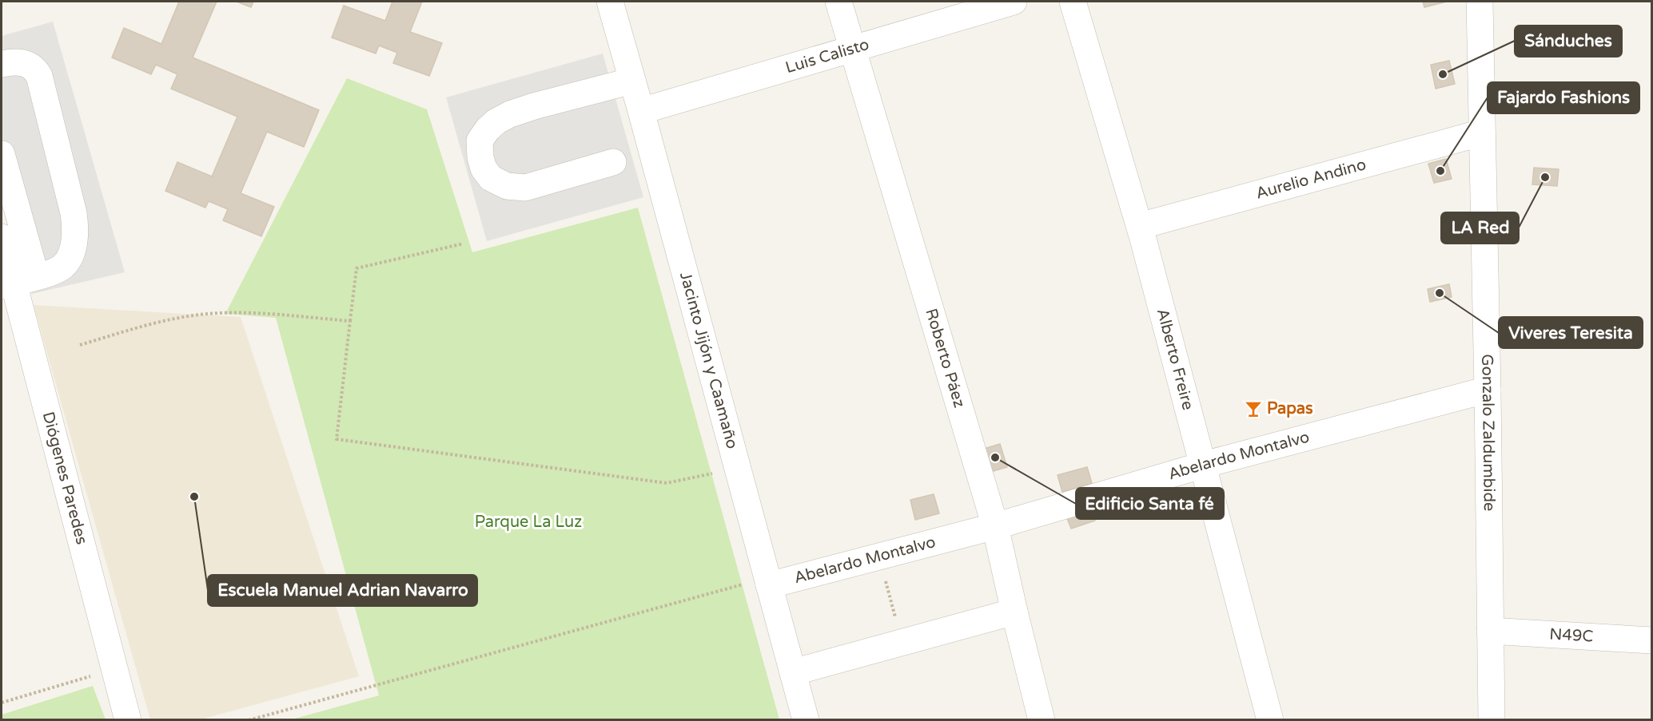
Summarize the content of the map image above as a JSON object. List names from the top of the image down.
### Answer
{
  "streets": {
    "street": [
      "Luis Calisto",
      "Aurelio Andino",
      "Roberto Páez",
      "Alberto Freire",
      "Jacinto Jijón y Caamaño",
      "Gonzalo Zaldumbide",
      "Abelardo Montalvo",
      "Diógenes Paredes",
      "N49C"
    ]
  },
  "crossings": [
    ["Luis Calisto", "Roberto Páez"],
    ["Luis Calisto", "Jacinto Jijón y Caamaño"],
    ["Aurelio Andino", "Alberto Freire"],
    ["Aurelio Andino", "Gonzalo Zaldumbide"],
    ["Roberto Páez", "Abelardo Montalvo"],
    ["Alberto Freire", "Abelardo Montalvo"],
    ["Jacinto Jijón y Caamaño", "Abelardo Montalvo"],
    ["Gonzalo Zaldumbide", "Abelardo Montalvo"],
    ["Gonzalo Zaldumbide", "N49C"]
  ],
  "parks": ["Parque La Luz"],
  "places": {
    "other": [
      "Sánduches",
      "Fajardo Fashions",
      "LA Red",
      "Viveres Teresita",
      "Edificio Santa fé",
      "Escuela Manuel Adrian Navarro"
    ],
    "bar": ["Papas"]
  }
}
